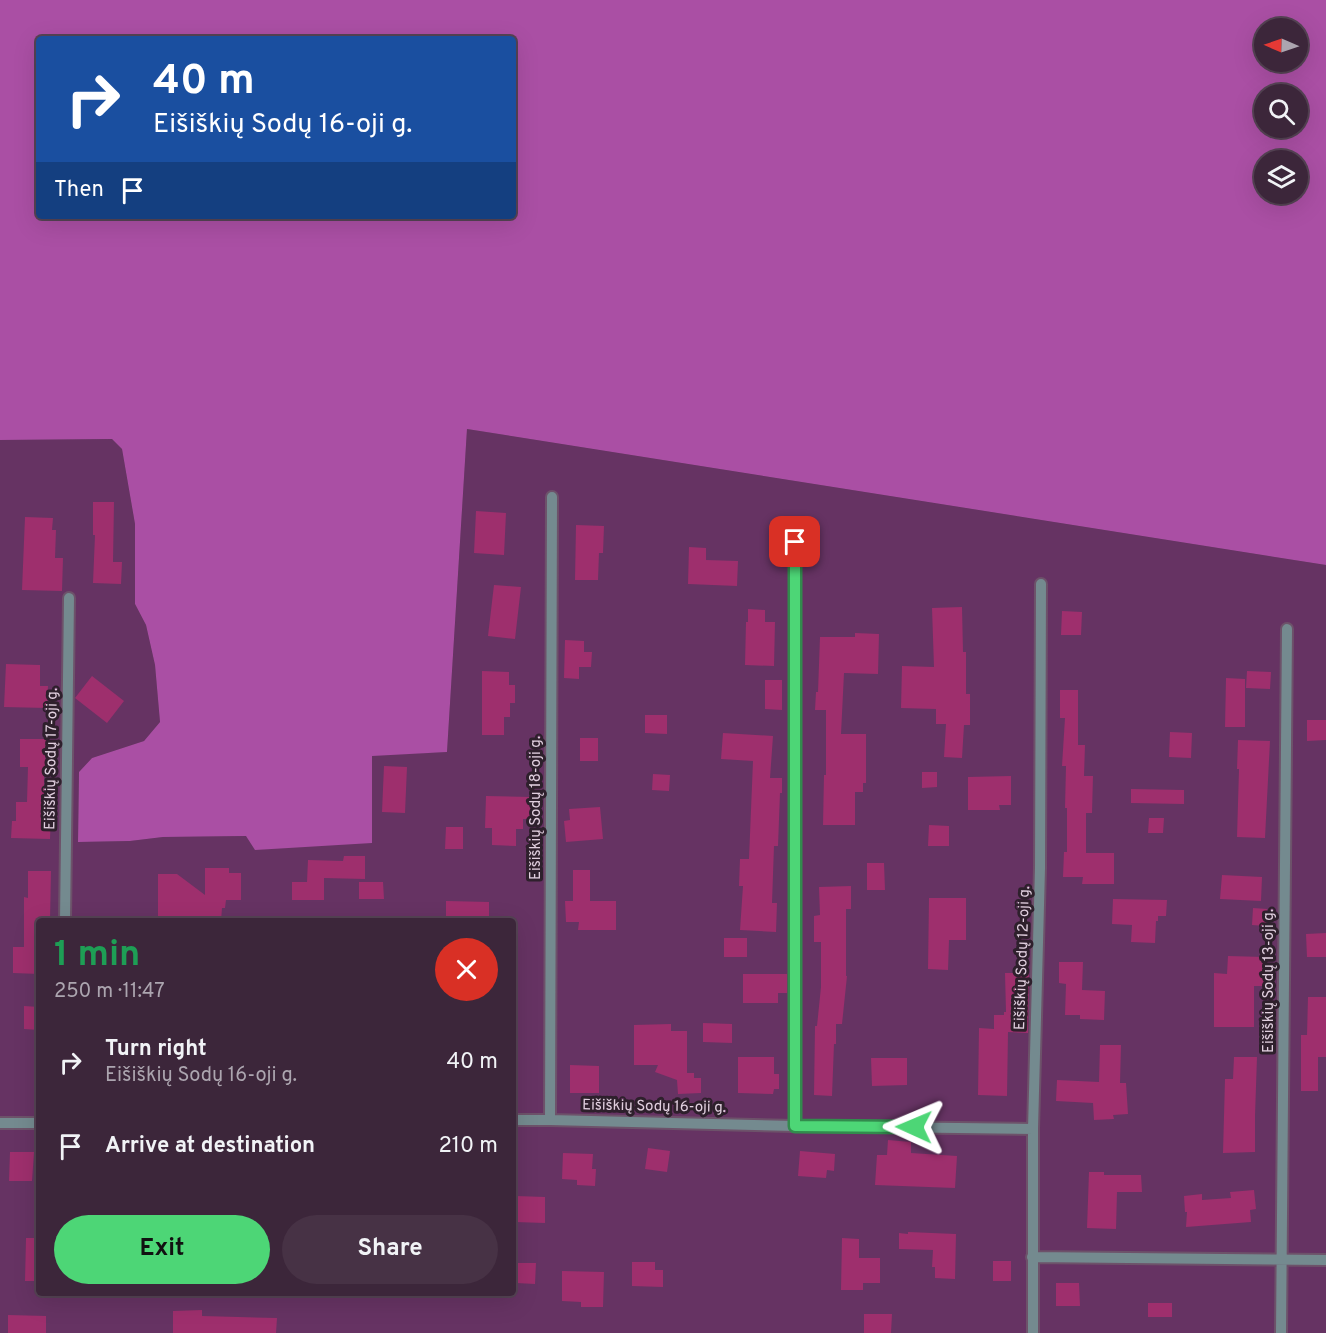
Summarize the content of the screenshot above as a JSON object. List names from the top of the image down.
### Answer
{
  "streets": {
    "street": [
      "Eišiškių Sodų 17-oji g.",
      "Eišiškių Sodų 18-oji g.",
      "Eišiškių Sodų 12-oji g.",
      "Eišiškių Sodų 13-oji g.",
      "Eišiškių Sodų 16-oji g."
    ]
  },
  "crossings": [
    ["Eišiškių Sodų 18-oji g.", "Eišiškių Sodų 16-oji g."],
    ["Eišiškių Sodų 12-oji g.", "Eišiškių Sodų 16-oji g."]
  ],
  "north": "left",
  "page": {
    "turn": ["40 m", "Eišiškių Sodų 16-oji g."],
    "then": "Then",
    "heading": ["1 min", "250 m · 11:47"],
    "list": [
      {
        "name": "Turn right",
        "note": "Eišiškių Sodų 16-oji g.",
        "value": "40 m"
      },
      {
        "name": "Arrive at destination",
        "value": "210 m"
      }
    ],
    "buttons": ["Exit", "Share"]
  }
}
